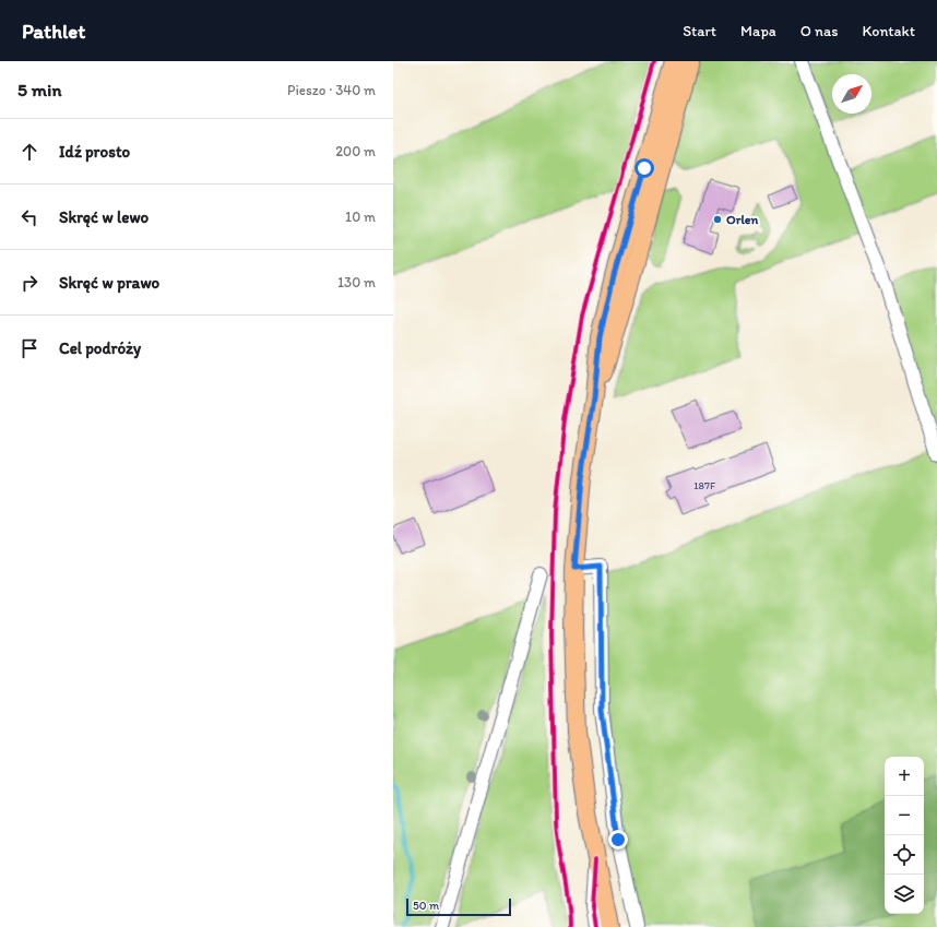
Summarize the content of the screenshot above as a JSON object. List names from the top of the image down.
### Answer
{
  "places": ["Orlen"],
  "house_numbers": ["187F"],
  "scale_bar": "50 m",
  "north": "top right",
  "page": {
    "header": "Pathlet",
    "nav": [
      "Start",
      "Mapa",
      "O nas",
      "Kontakt"
    ],
    "heading": ["5 min", "Pieszo · 340 m"],
    "list": [
      ["Idź prosto", "200 m"],
      ["Skręć w lewo", "10 m"],
      ["Skręć w prawo", "130 m"],
      "Cel podróży"
    ],
    "map_buttons": ["+", "−"],
    "scale": "50 m"
  }
}
